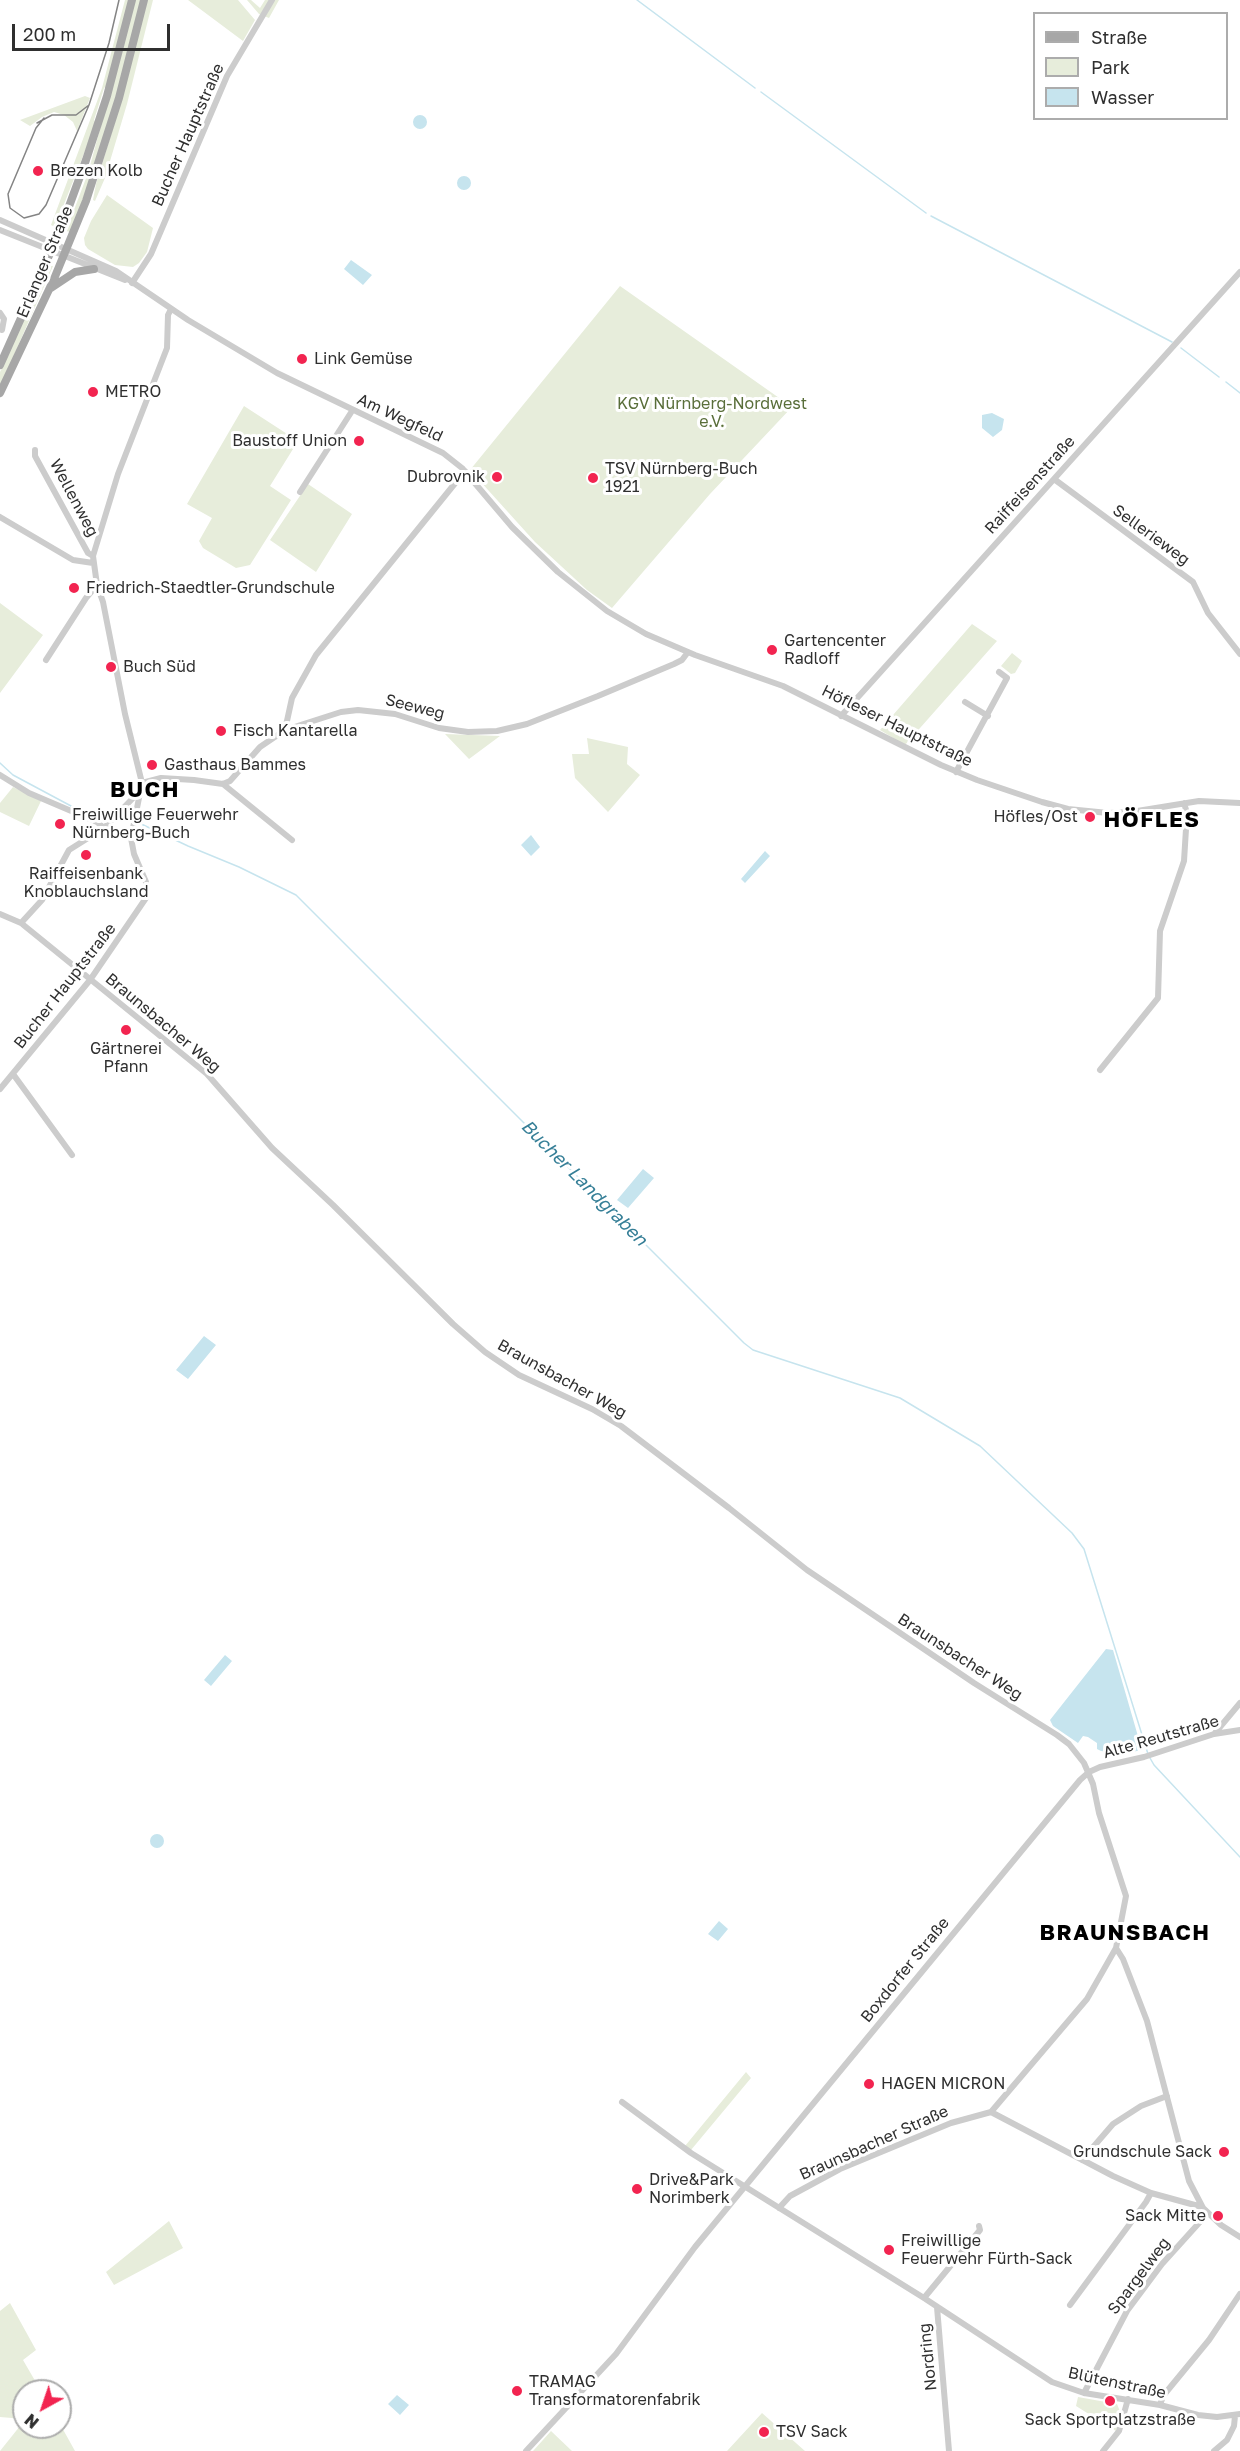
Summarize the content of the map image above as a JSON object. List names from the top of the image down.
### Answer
{
  "streets": {
    "main road": ["Erlanger Straße"],
    "street": [
      "Bucher Hauptstraße",
      "Am Wegfeld",
      "Raiffeisenstraße",
      "Wellenweg",
      "Sellerieweg",
      "Seeweg",
      "Höfleser Hauptstraße",
      "Braunsbacher Weg",
      "Alte Reutstraße",
      "Boxdorfer Straße",
      "Braunsbacher Straße",
      "Spargelweg",
      "Nordring",
      "Blütenstraße"
    ]
  },
  "crossings": [
    ["Bucher Hauptstraße", "Am Wegfeld"],
    ["Bucher Hauptstraße", "Wellenweg"],
    ["Bucher Hauptstraße", "Braunsbacher Weg"],
    ["Erlanger Straße", "Am Wegfeld"],
    ["Am Wegfeld", "Seeweg"],
    ["Am Wegfeld", "Höfleser Hauptstraße"],
    ["Raiffeisenstraße", "Sellerieweg"],
    ["Raiffeisenstraße", "Höfleser Hauptstraße"],
    ["Seeweg", "Höfleser Hauptstraße"],
    ["Braunsbacher Weg", "Alte Reutstraße"],
    ["Braunsbacher Weg", "Boxdorfer Straße"],
    ["Alte Reutstraße", "Boxdorfer Straße"],
    ["Boxdorfer Straße", "Nordring"],
    ["Braunsbacher Straße", "Nordring"],
    ["Spargelweg", "Blütenstraße"],
    ["Nordring", "Blütenstraße"]
  ],
  "districts": ["BUCH", "HÖFLES", "BRAUNSBACH"],
  "water": ["Bucher Landgraben"],
  "parks": ["KGV Nürnberg-Nordwest e.V."],
  "places": [
    "Brezen Kolb",
    "Link Gemüse",
    "METRO",
    "Baustoff Union",
    "Dubrovnik",
    "TSV Nürnberg-Buch 1921",
    "Friedrich-Staedtler-Grundschule",
    "Gartencenter Radloff",
    "Buch Süd",
    "Fisch Kantarella",
    "Gasthaus Bammes",
    "Höfles/Ost",
    "Freiwillige Feuerwehr Nürnberg-Buch",
    "Raiffeisenbank Knoblauchsland",
    "Gärtnerei Pfann",
    "HAGEN MICRON",
    "Grundschule Sack",
    "Drive&Park Norimberk",
    "Sack Mitte",
    "Freiwillige Feuerwehr Fürth-Sack",
    "TRAMAG Transformatorenfabrik",
    "Sack Sportplatzstraße",
    "TSV Sack"
  ],
  "legend": ["Straße", "Park", "Wasser"],
  "scale_bar": "200 m",
  "north": "bottom left"
}
